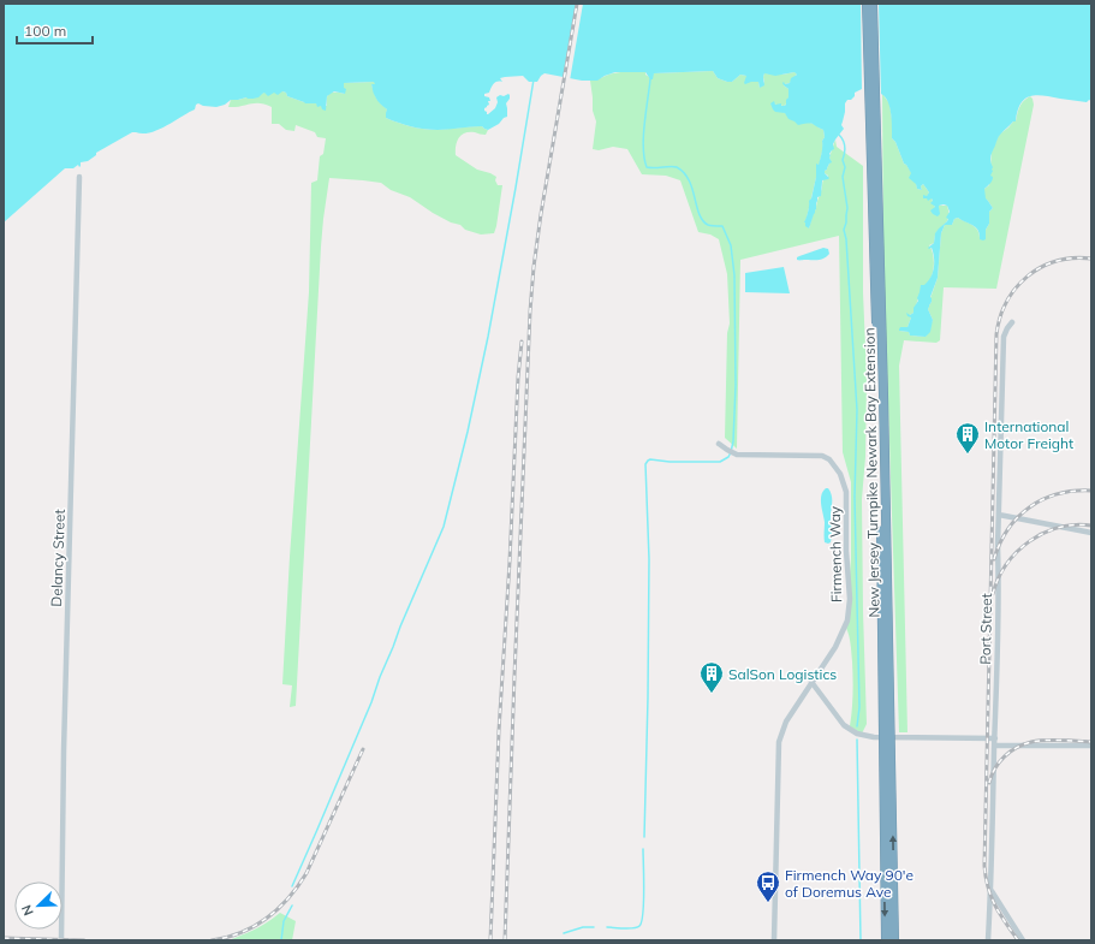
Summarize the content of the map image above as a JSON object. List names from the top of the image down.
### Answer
{
  "streets": {
    "highway": ["New Jersey Turnpike Newark Bay Extension"],
    "street": ["Firmench Way", "Delancy Street", "Port Street"]
  },
  "places": {
    "building": ["International Motor Freight", "SalSon Logistics"],
    "bus stop": ["Firmench Way 90'e of Doremus Ave"]
  },
  "scale_bar": "100 m",
  "north": "bottom left"
}
